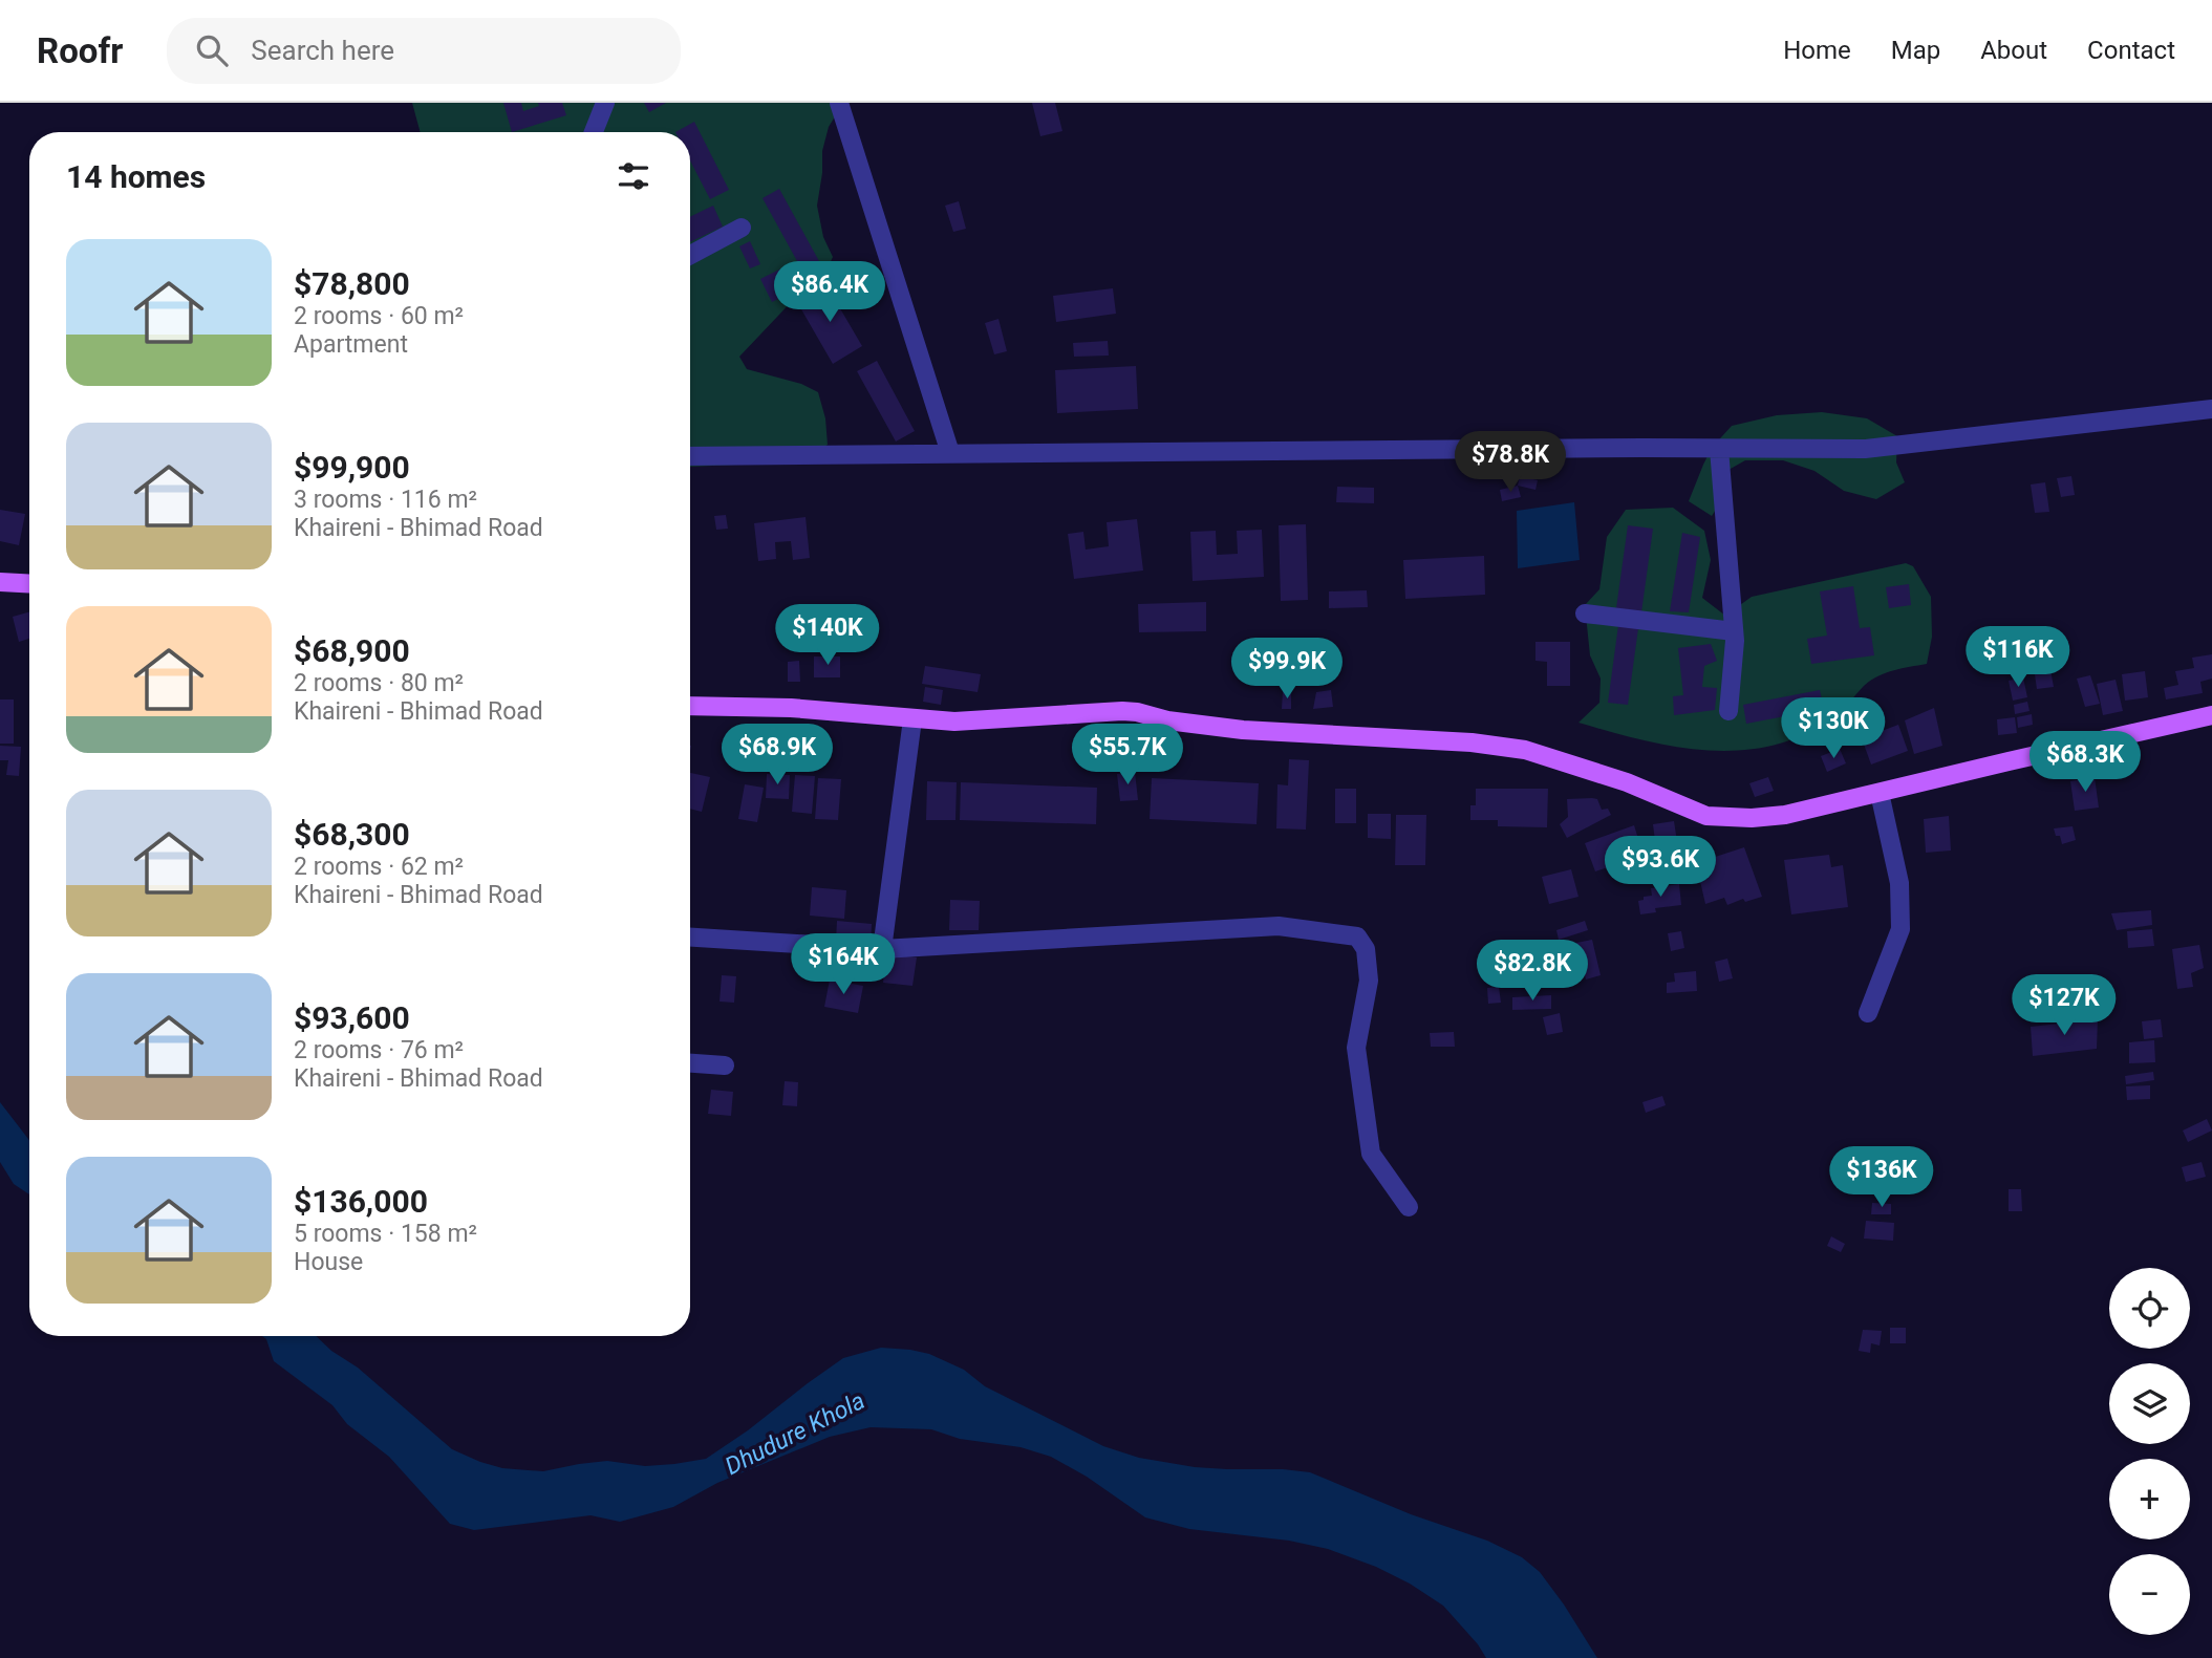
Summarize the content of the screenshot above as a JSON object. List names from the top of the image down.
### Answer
{
  "water": ["Dhudure Khola"],
  "page": {
    "header": "Roofr",
    "search": "Search here",
    "nav": [
      "Home",
      "Map",
      "About",
      "Contact"
    ],
    "heading": "14 homes",
    "list": [
      {
        "name": "$78,800",
        "note": "2 rooms · 60 m² · Apartment"
      },
      {
        "name": "$99,900",
        "note": "3 rooms · 116 m² · Khaireni - Bhimad Road"
      },
      {
        "name": "$68,900",
        "note": "2 rooms · 80 m² · Khaireni - Bhimad Road"
      },
      {
        "name": "$68,300",
        "note": "2 rooms · 62 m² · Khaireni - Bhimad Road"
      },
      {
        "name": "$93,600",
        "note": "2 rooms · 76 m² · Khaireni - Bhimad Road"
      },
      {
        "name": "$136,000",
        "note": "5 rooms · 158 m² · House"
      }
    ],
    "price": [
      "$86.4K",
      "$78.8K",
      "$140K",
      "$116K",
      "$99.9K",
      "$130K",
      "$68.9K",
      "$55.7K",
      "$68.3K",
      "$93.6K",
      "$164K",
      "$82.8K",
      "$127K",
      "$136K"
    ],
    "map_buttons": ["+", "−"]
  }
}
